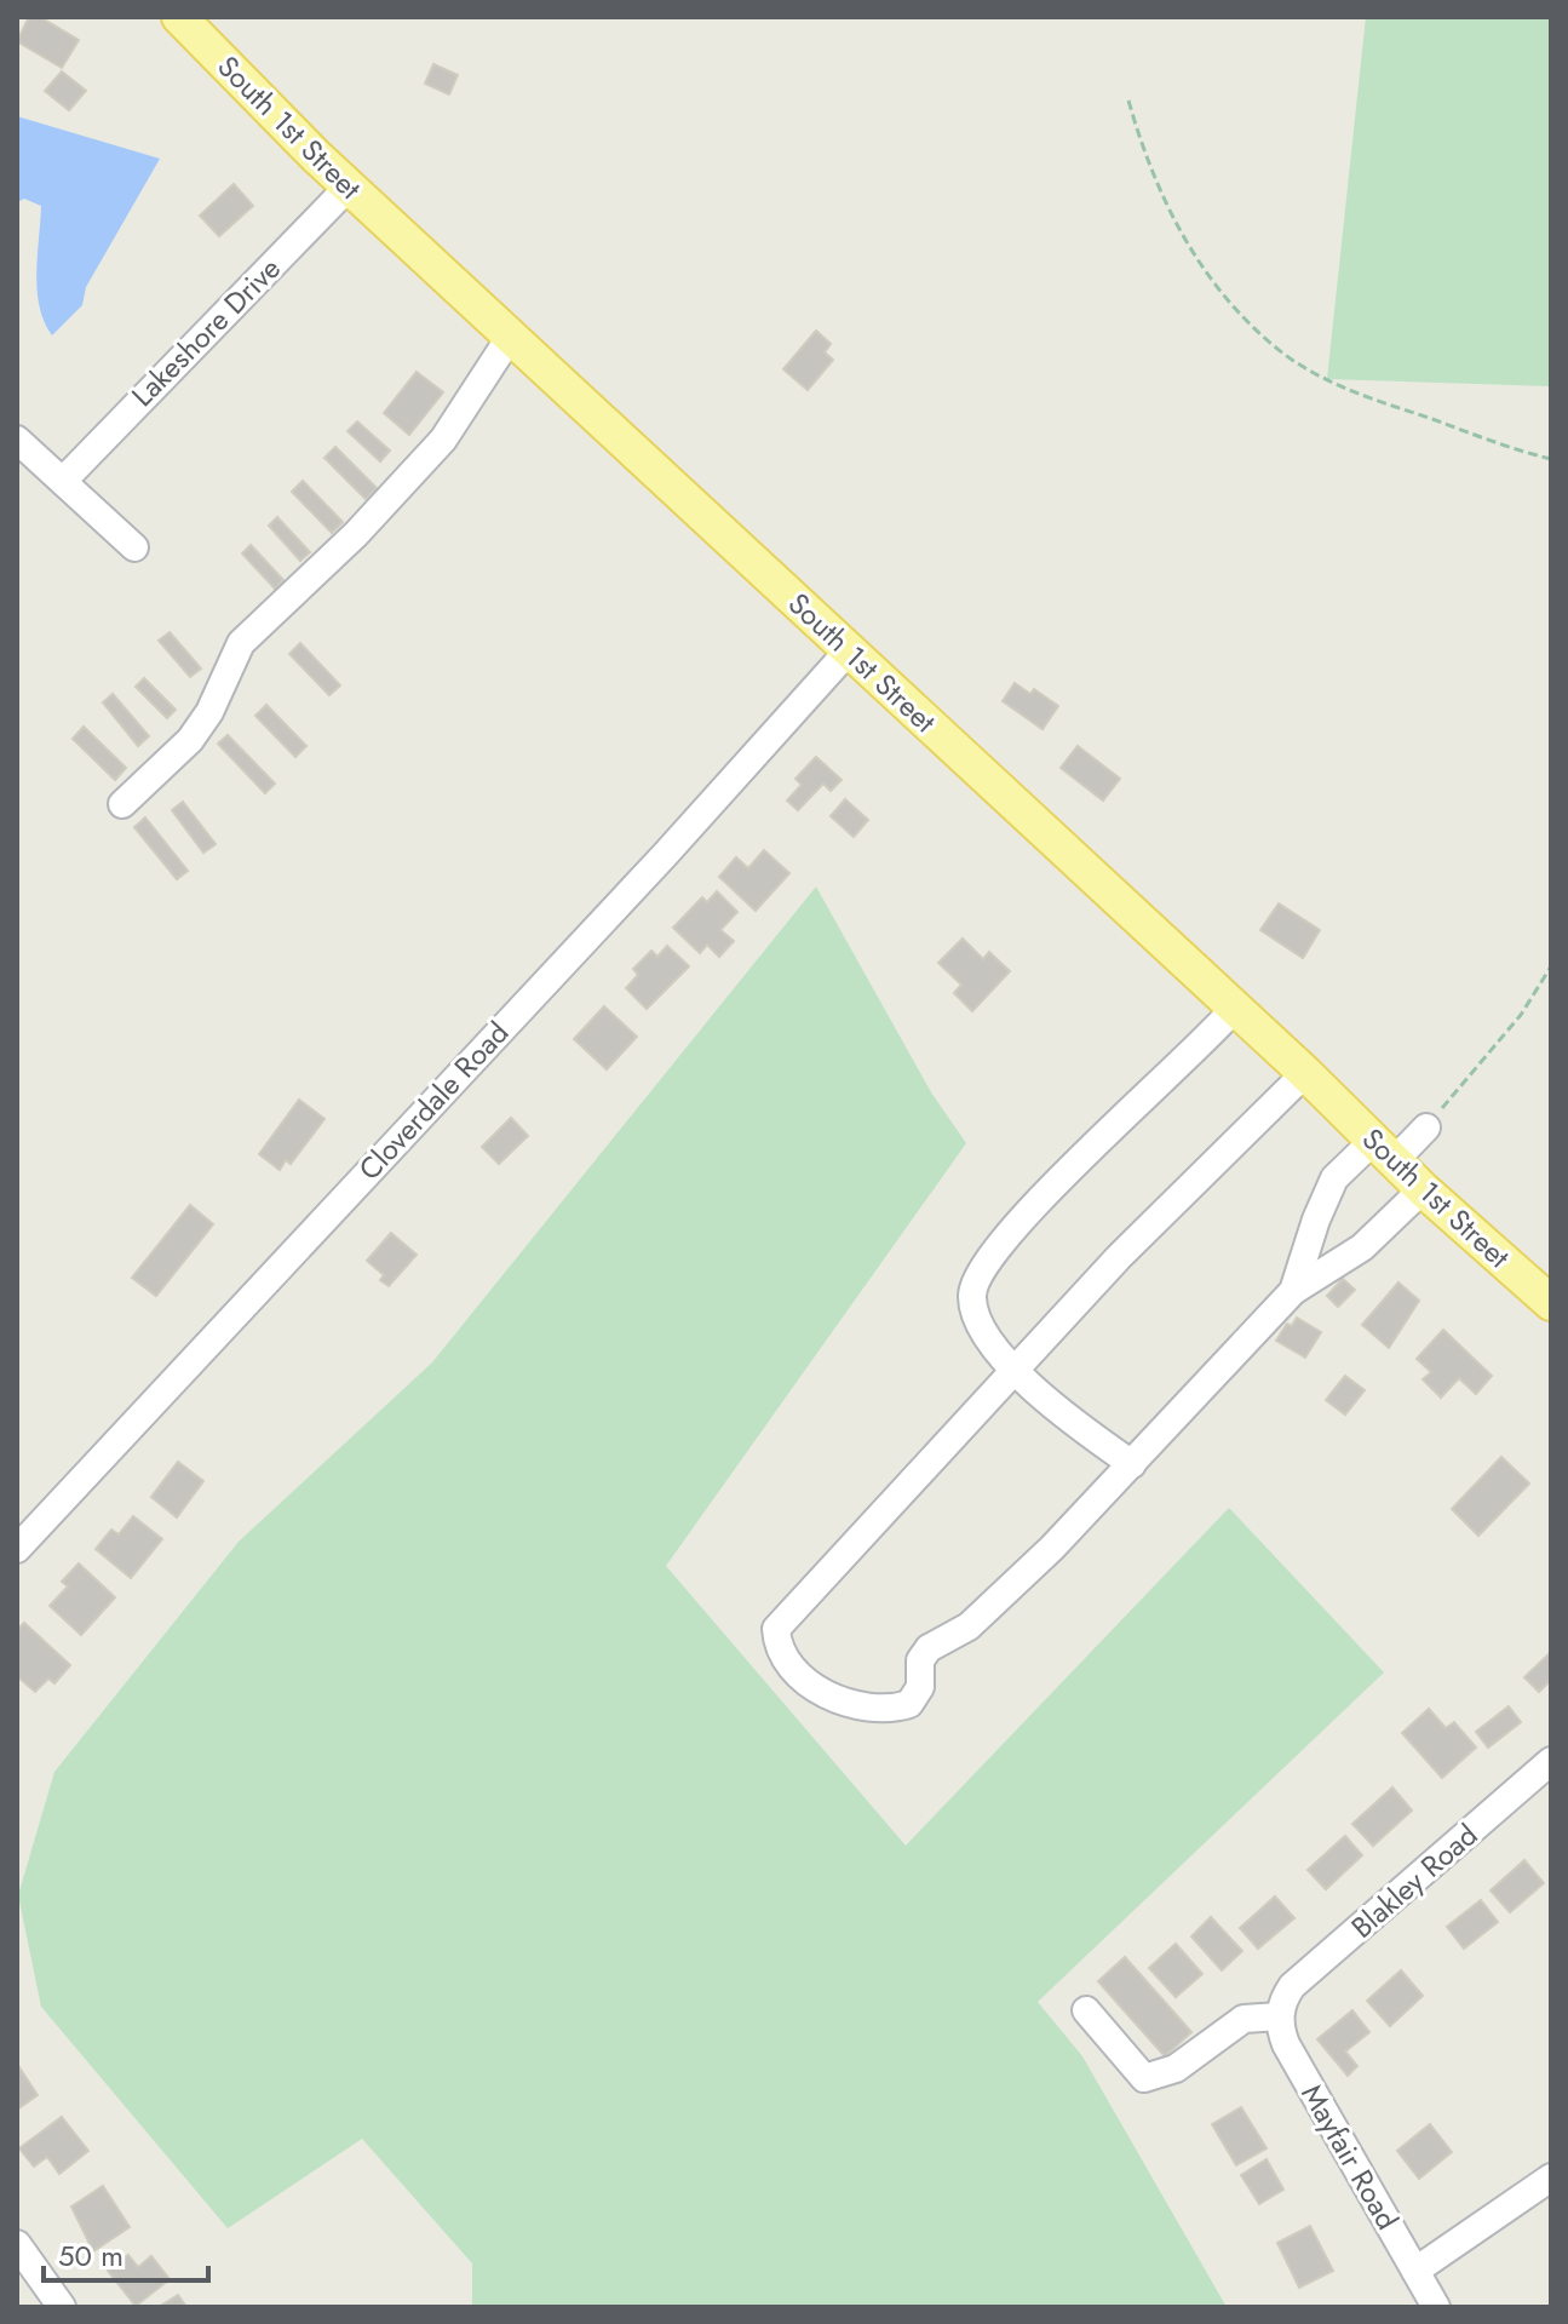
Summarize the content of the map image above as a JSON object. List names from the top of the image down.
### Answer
{
  "streets": {
    "main road": ["South 1st Street"],
    "street": [
      "Lakeshore Drive",
      "Cloverdale Road",
      "Blakley Road",
      "Mayfair Road"
    ]
  },
  "crossings": [
    ["South 1st Street", "Lakeshore Drive"],
    ["South 1st Street", "Cloverdale Road"],
    ["Blakley Road", "Mayfair Road"]
  ],
  "scale_bar": "50 m"
}
